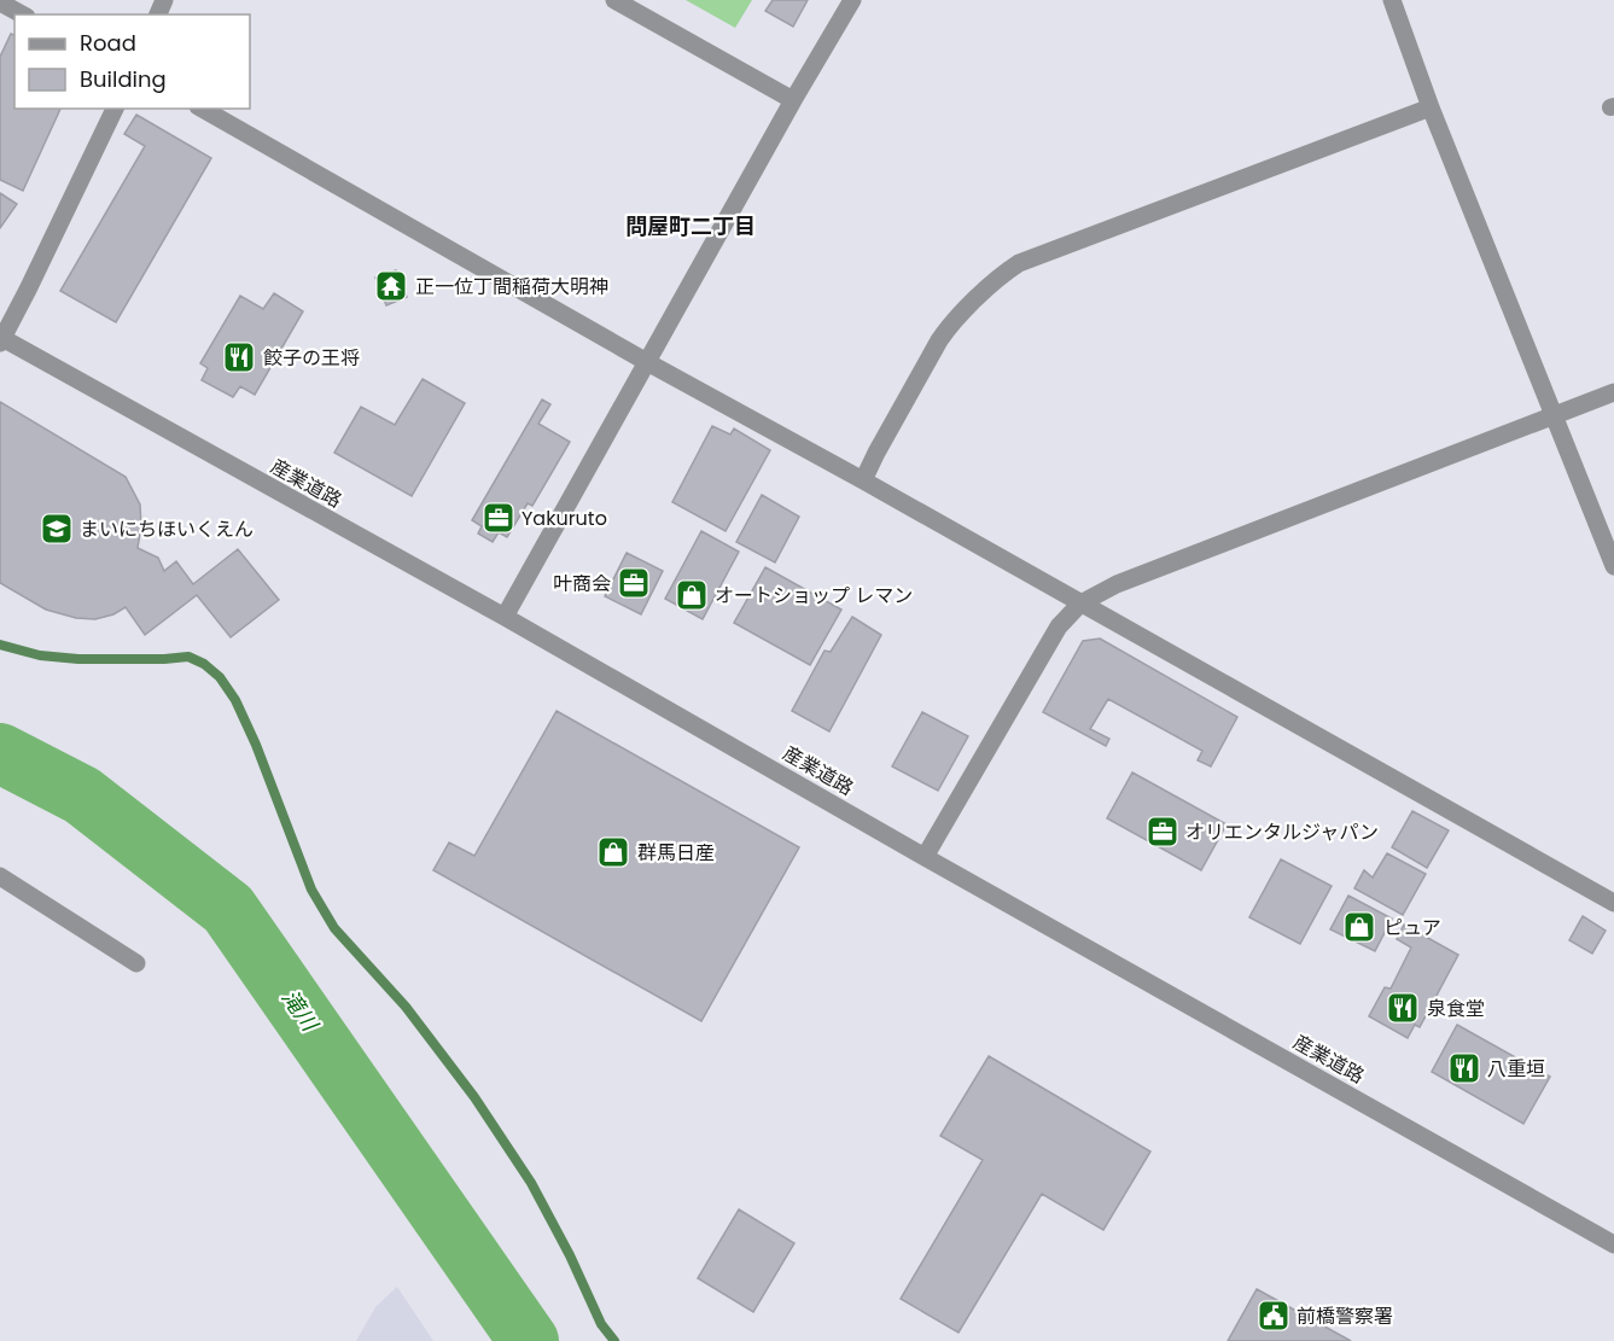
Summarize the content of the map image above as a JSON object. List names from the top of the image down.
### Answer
{
  "streets": {
    "street": ["産業道路"]
  },
  "districts": ["問屋町二丁目"],
  "water": ["滝川"],
  "places": {
    "temple": ["正一位丁間稲荷大明神"],
    "restaurant": ["餃子の王将", "泉食堂", "八重垣"],
    "office": ["Yakuruto", "叶商会", "オリエンタルジャパン"],
    "school or university": ["まいにちほいくえん"],
    "shop": ["オートショップ レマン", "群馬日産", "ピュア"],
    "public building": ["前橋警察署"]
  },
  "legend": ["Road", "Building"]
}
